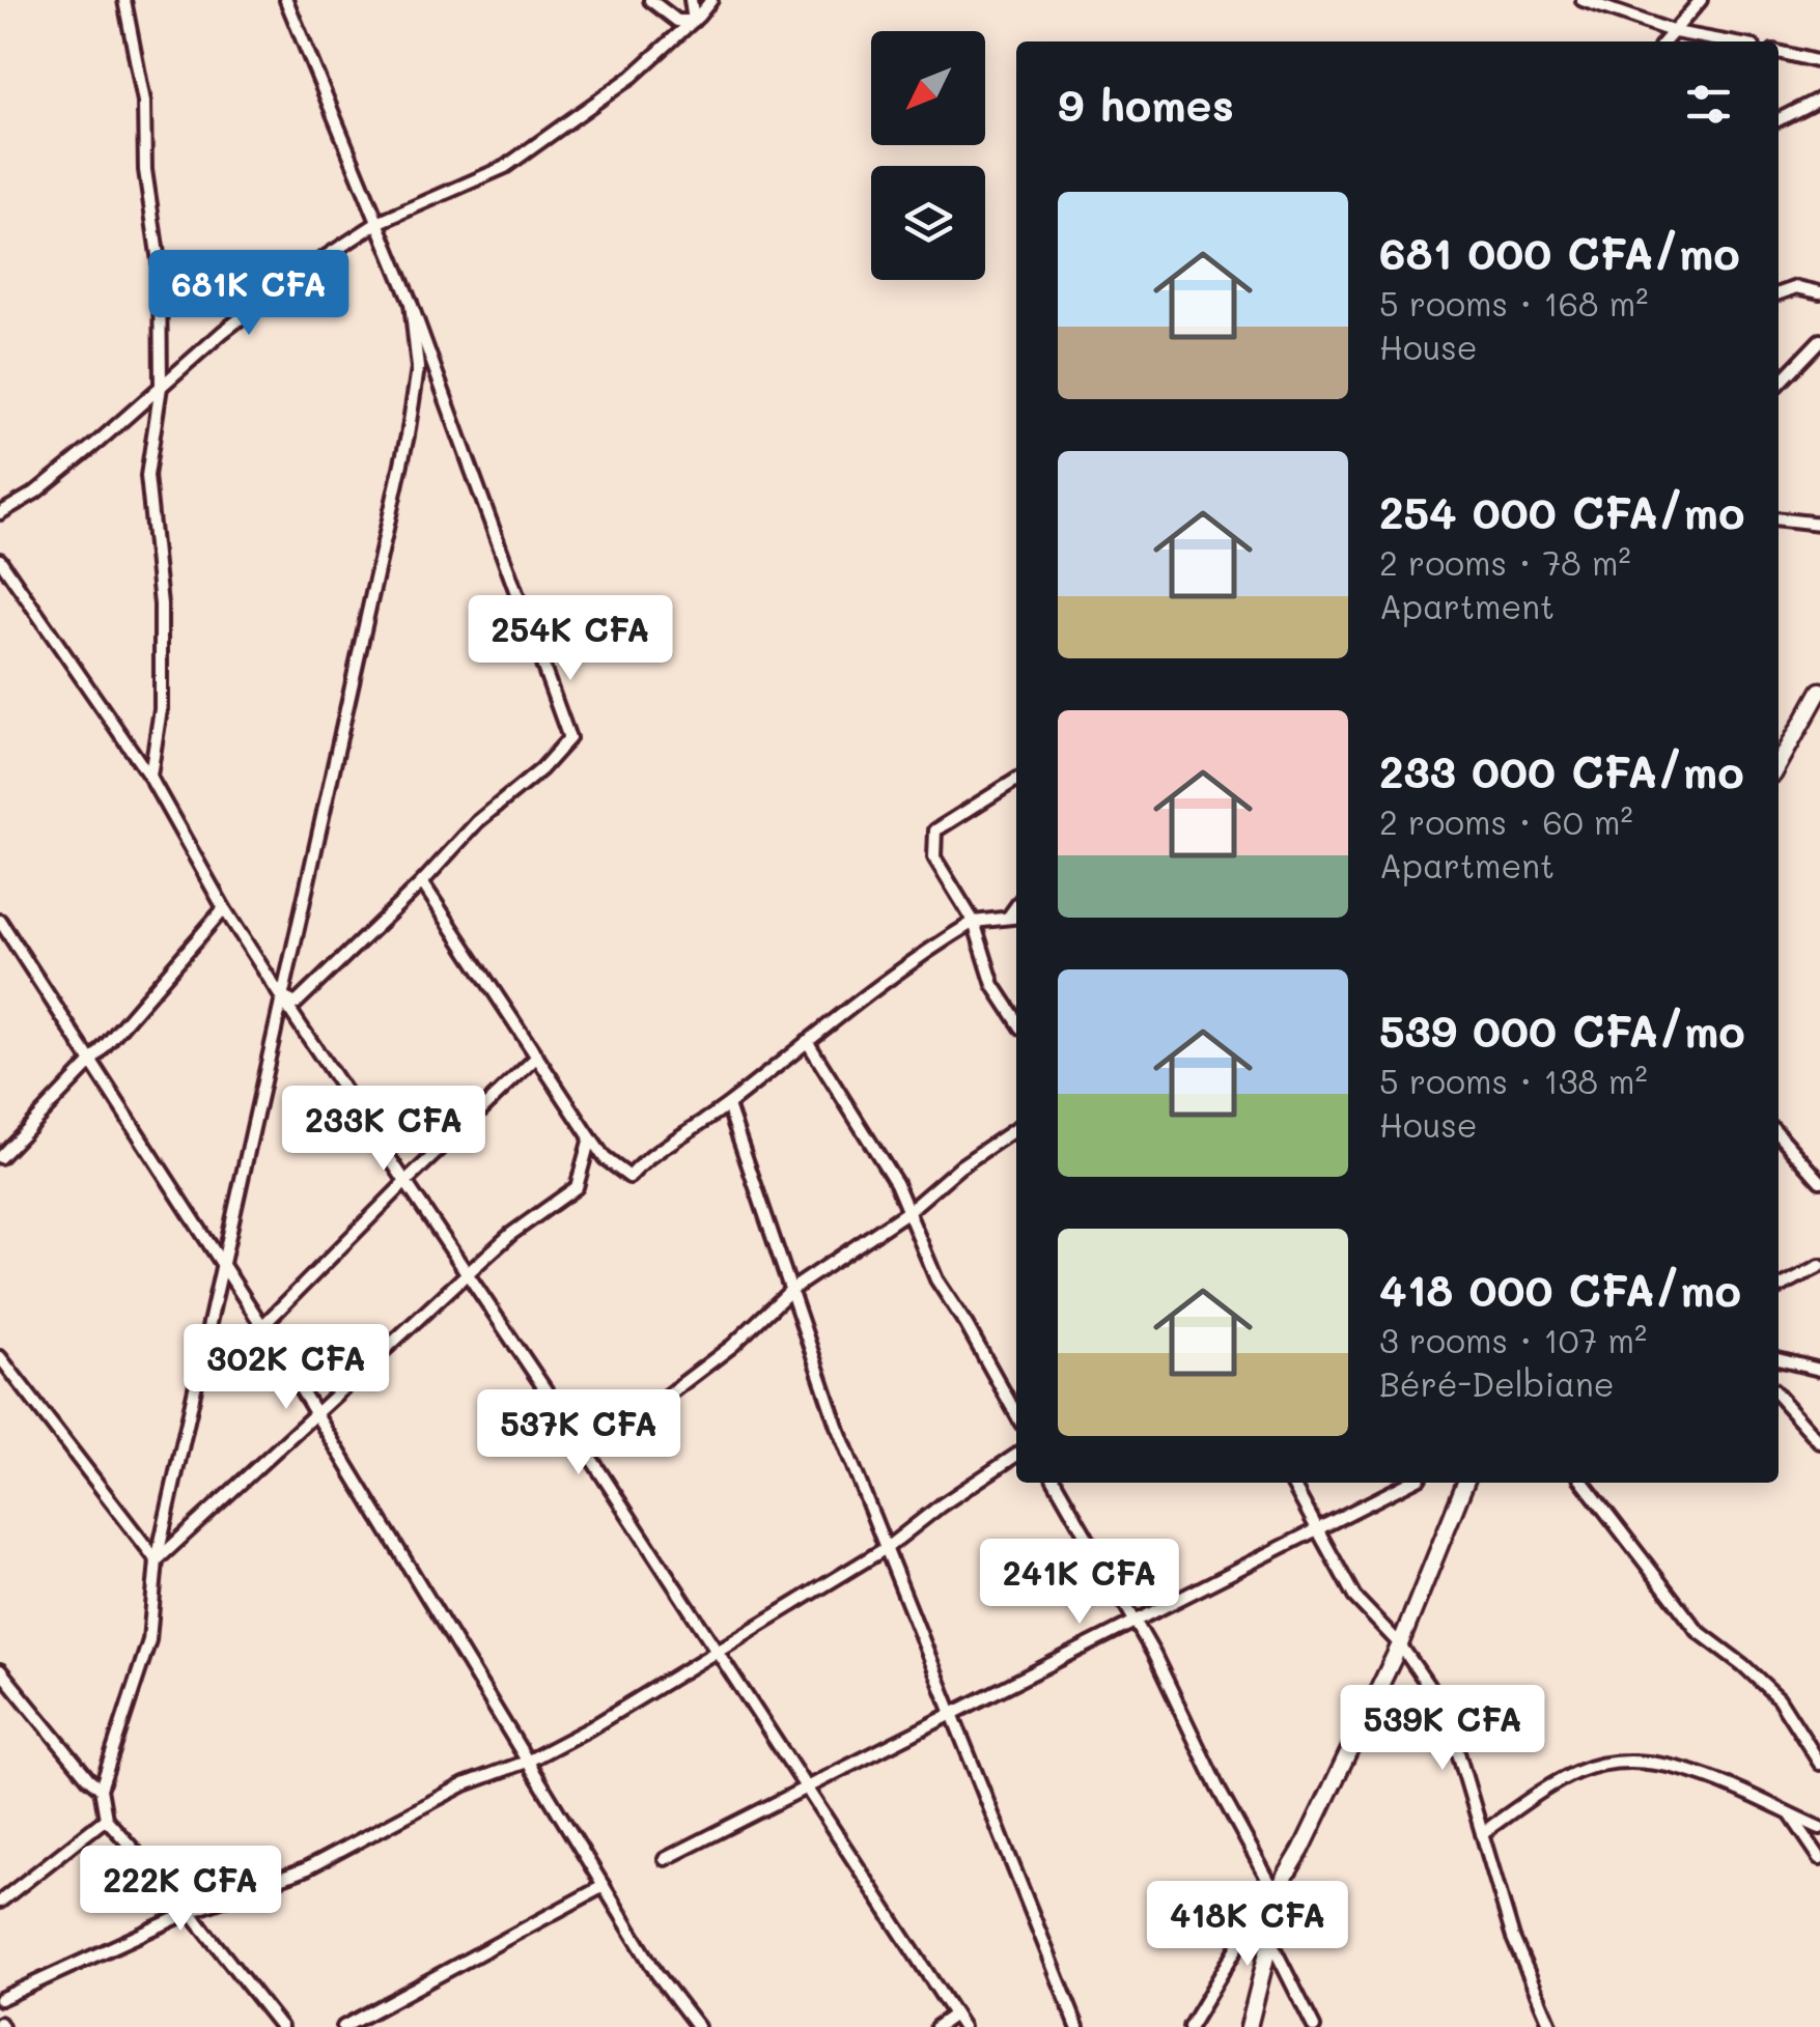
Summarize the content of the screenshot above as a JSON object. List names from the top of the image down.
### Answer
{
  "north": "bottom left",
  "page": {
    "heading": "9 homes",
    "list": [
      {
        "name": "681 000 CFA/mo",
        "note": "5 rooms · 168 m² · House"
      },
      {
        "name": "254 000 CFA/mo",
        "note": "2 rooms · 78 m² · Apartment"
      },
      {
        "name": "233 000 CFA/mo",
        "note": "2 rooms · 60 m² · Apartment"
      },
      {
        "name": "539 000 CFA/mo",
        "note": "5 rooms · 138 m² · House"
      },
      {
        "name": "418 000 CFA/mo",
        "note": "3 rooms · 107 m² · Béré-Delbiane"
      }
    ],
    "price": [
      "681K CFA",
      "254K CFA",
      "233K CFA",
      "302K CFA",
      "537K CFA",
      "241K CFA",
      "539K CFA",
      "222K CFA",
      "418K CFA"
    ]
  }
}
